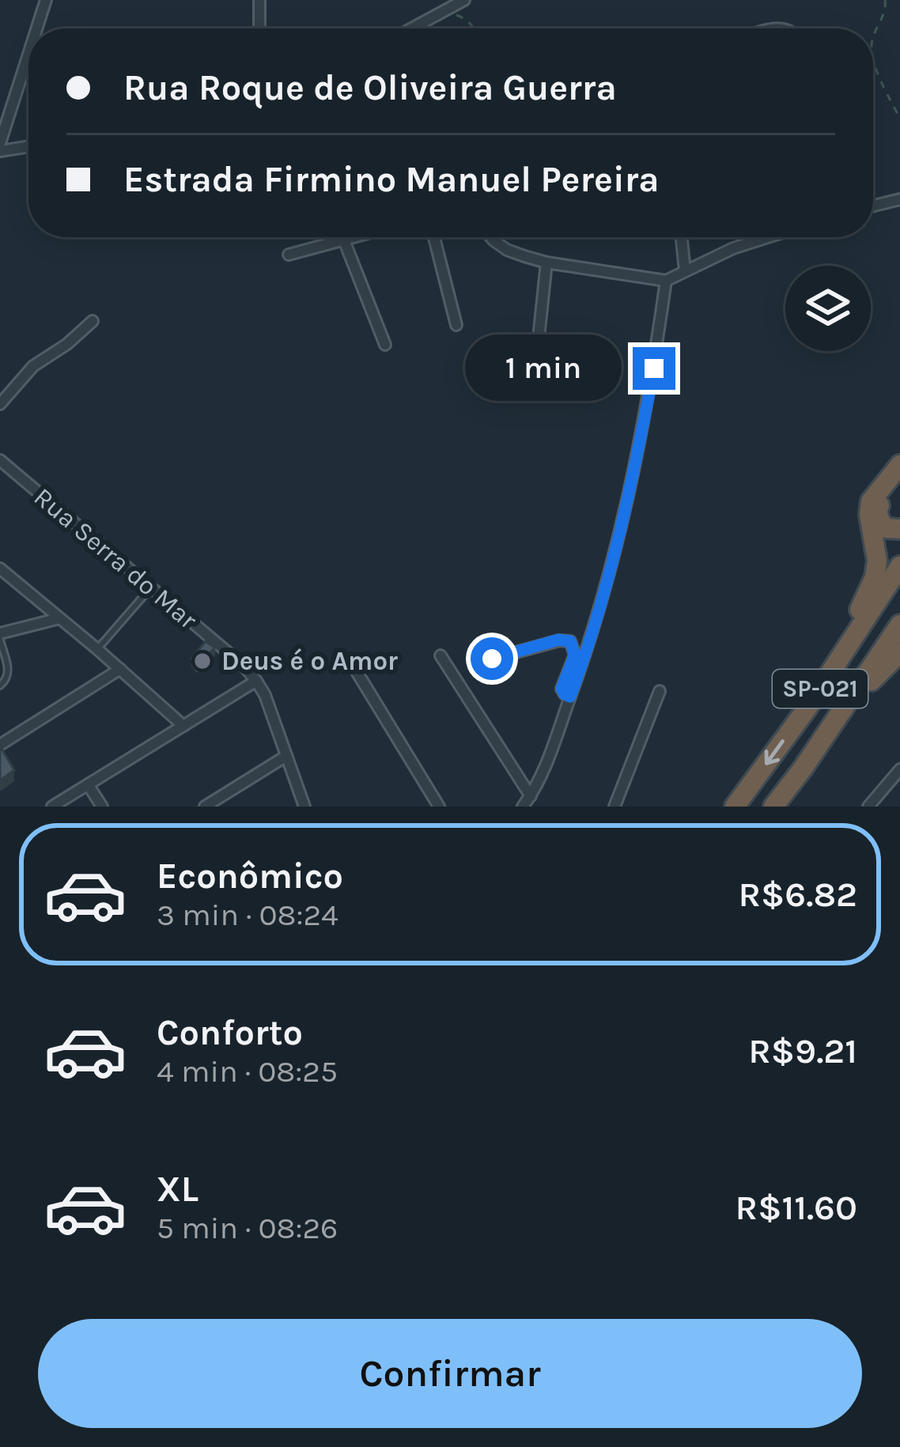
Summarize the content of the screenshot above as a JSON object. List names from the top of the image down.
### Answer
{
  "streets": {
    "highway": ["SP-021"],
    "street": ["Rua Serra do Mar"]
  },
  "places": ["Deus é o Amor"],
  "page": {
    "banner": ["Rua Roque de Oliveira Guerra", "Estrada Firmino Manuel Pereira"],
    "bubble": "1 min",
    "list": [
      {
        "name": "Econômico",
        "note": "3 min · 08:24",
        "value": "R$6.82"
      },
      {
        "name": "Conforto",
        "note": "4 min · 08:25",
        "value": "R$9.21"
      },
      {
        "name": "XL",
        "note": "5 min · 08:26",
        "value": "R$11.60"
      }
    ],
    "buttons": "Confirmar"
  }
}
